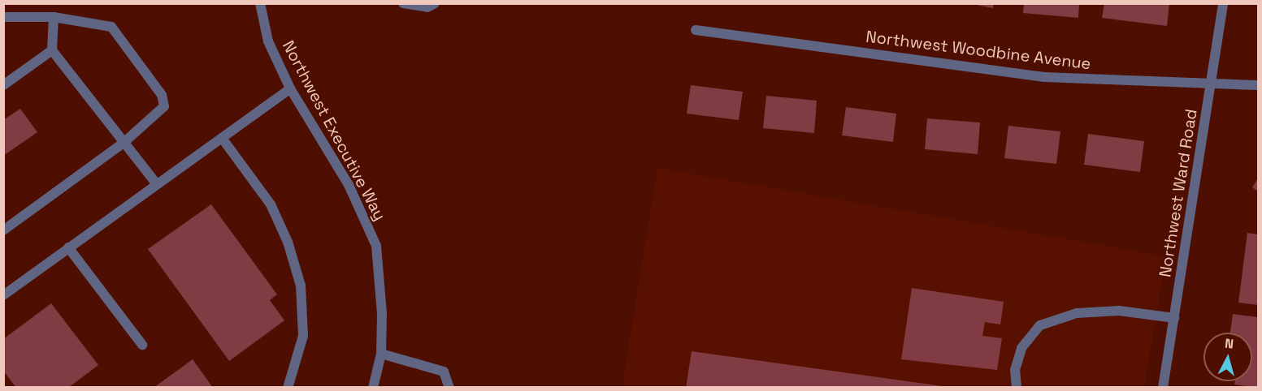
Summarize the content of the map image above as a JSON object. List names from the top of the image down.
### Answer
{
  "streets": {
    "street": ["Northwest Woodbine Avenue", "Northwest Executive Way", "Northwest Ward Road"]
  },
  "crossings": [
    ["Northwest Woodbine Avenue", "Northwest Ward Road"]
  ],
  "north": "top"
}
